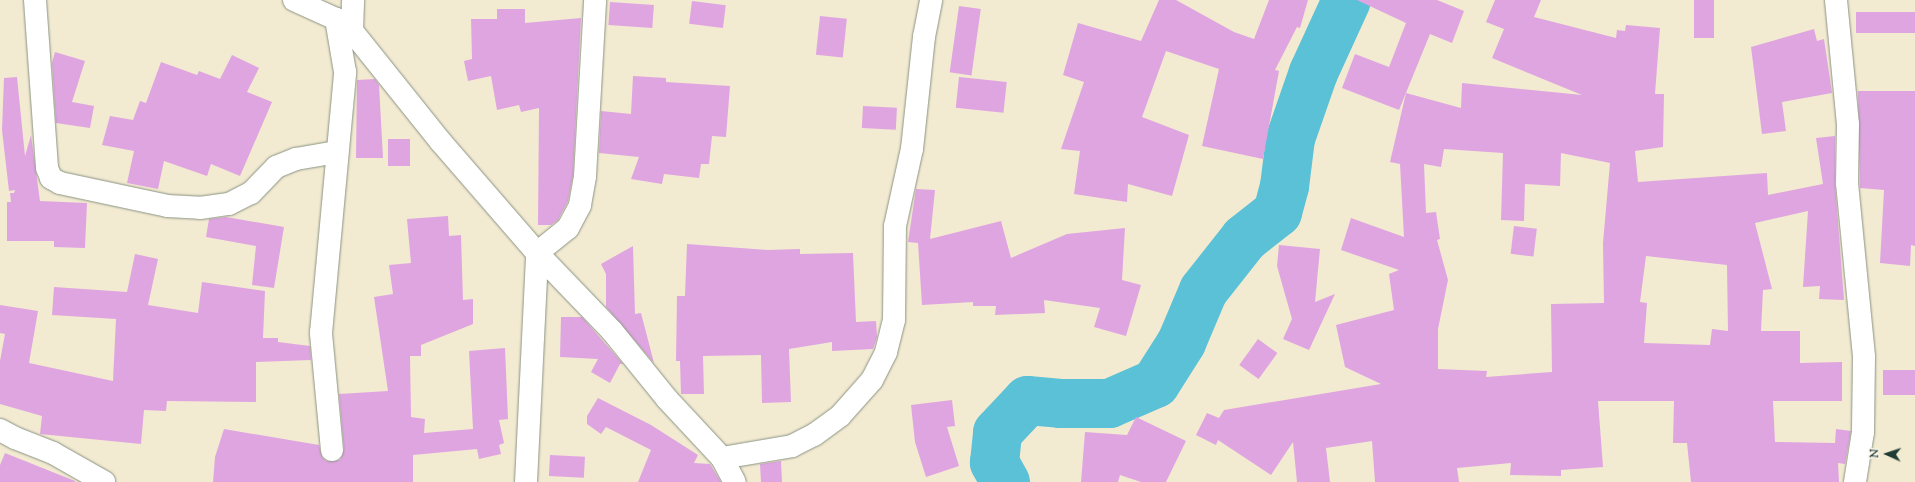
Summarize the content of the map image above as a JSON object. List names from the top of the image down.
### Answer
{
  "north": "left"
}
